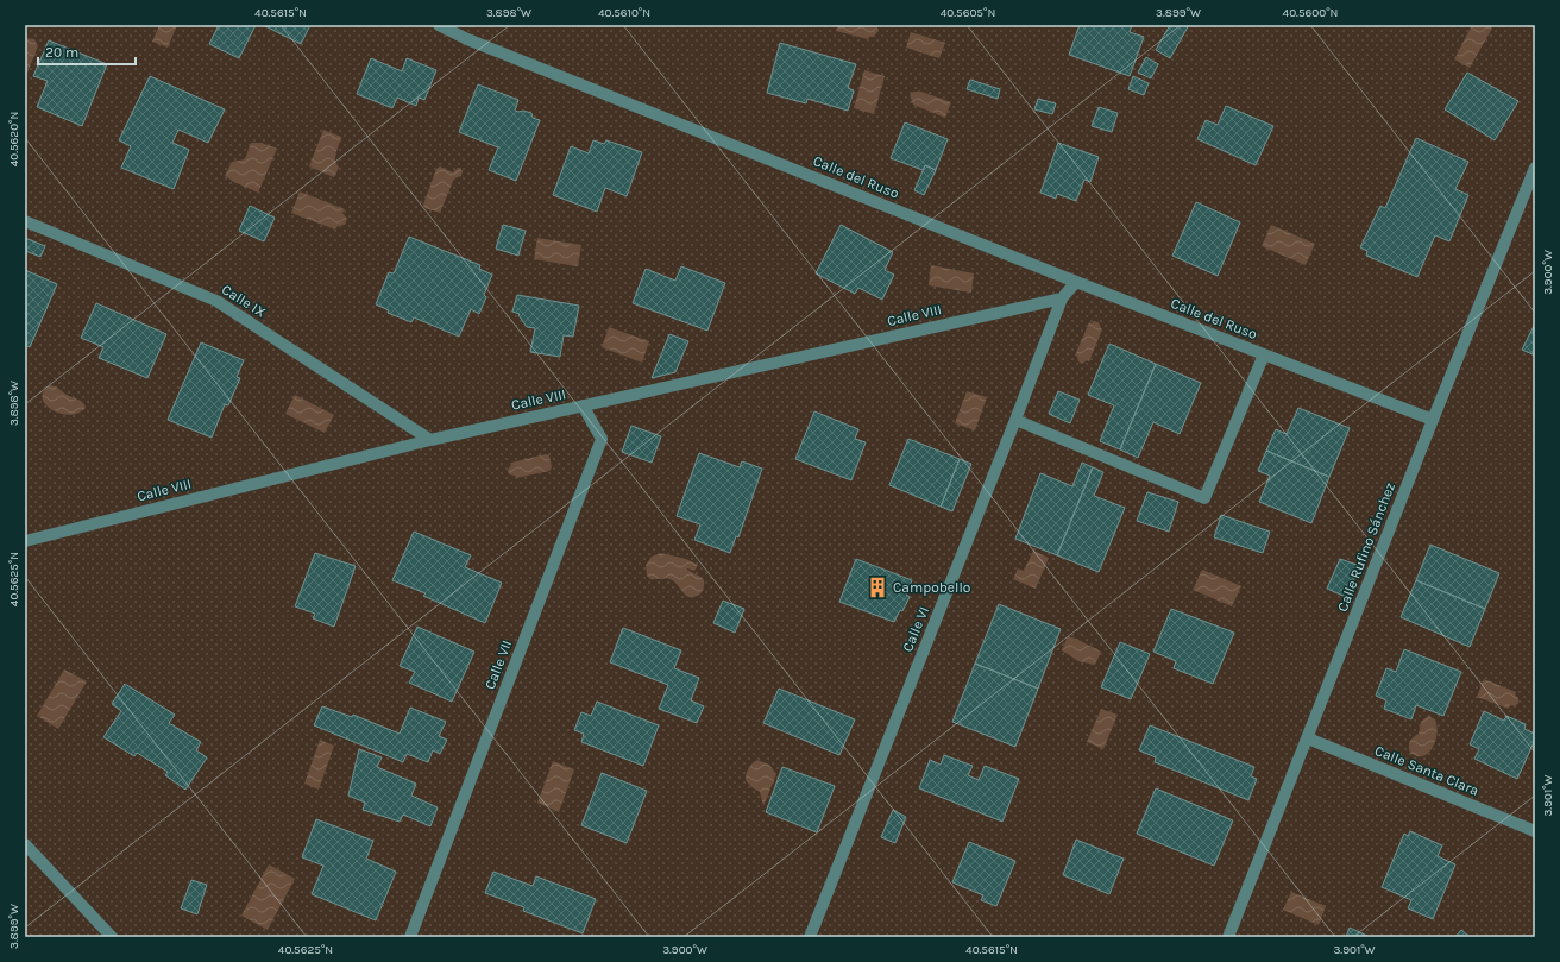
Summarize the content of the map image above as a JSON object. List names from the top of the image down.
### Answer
{
  "streets": {
    "street": [
      "Calle del Ruso",
      "Calle IX",
      "Calle VIII",
      "Calle Rufino Sánchez",
      "Calle VI",
      "Calle VII",
      "Calle Santa Clara"
    ]
  },
  "crossings": [
    ["Calle del Ruso", "Calle Rufino Sánchez"],
    ["Calle del Ruso", "Calle VI"],
    ["Calle IX", "Calle VIII"],
    ["Calle VIII", "Calle VI"],
    ["Calle VIII", "Calle VII"],
    ["Calle Rufino Sánchez", "Calle Santa Clara"]
  ],
  "places": {
    "building": ["Campobello"]
  },
  "scale_bar": "20 m",
  "coordinates": [
    "40.5615°N",
    "3.898°W",
    "40.5610°N",
    "40.5605°N",
    "3.899°W",
    "40.5600°N",
    "40.5620°N",
    "3.900°W",
    "40.5625°N",
    "3.901°W"
  ]
}
